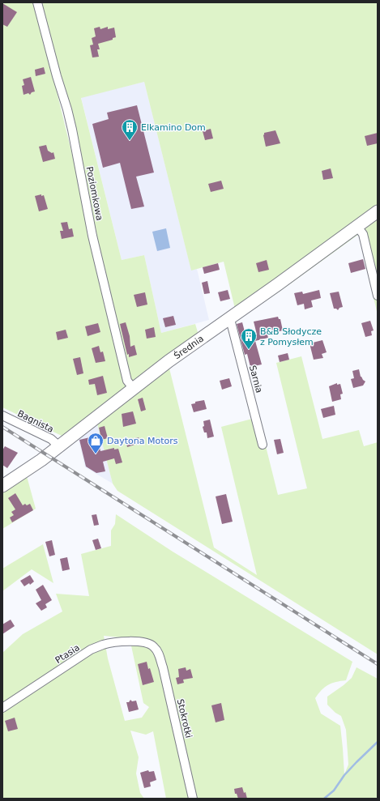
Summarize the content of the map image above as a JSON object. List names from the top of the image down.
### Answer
{
  "streets": {
    "street": [
      "Poziomkowa",
      "Średnia",
      "Sarnia",
      "Bagnista",
      "Ptasia",
      "Stokrotki"
    ]
  },
  "crossings": [
    ["Poziomkowa", "Średnia"],
    ["Średnia", "Sarnia"],
    ["Średnia", "Bagnista"],
    ["Ptasia", "Stokrotki"]
  ],
  "places": {
    "building": ["Elkamino Dom", "B&B Słodycze z Pomysłem"],
    "shop": ["Daytona Motors"]
  }
}
